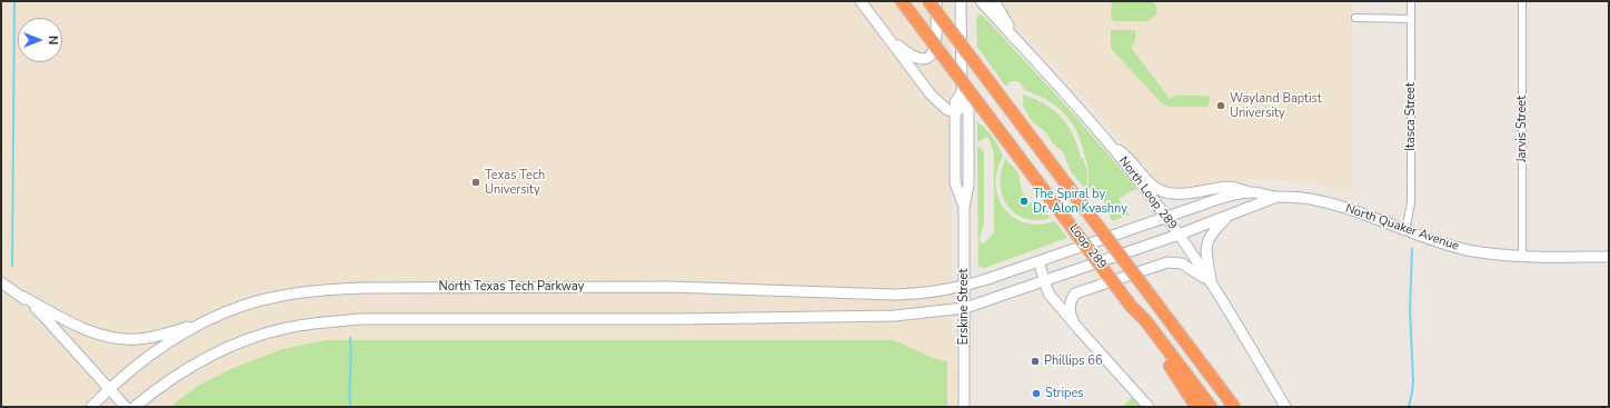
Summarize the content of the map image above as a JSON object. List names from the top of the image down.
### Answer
{
  "streets": {
    "highway": ["Loop 289"],
    "main road": [
      "North Loop 289",
      "North Quaker Avenue",
      "North Texas Tech Parkway",
      "Erskine Street"
    ],
    "street": ["Itasca Street", "Jarvis Street"]
  },
  "crossings": [
    ["Itasca Street", "North Quaker Avenue"],
    ["Jarvis Street", "North Quaker Avenue"],
    ["North Loop 289", "North Quaker Avenue"],
    ["North Quaker Avenue", "North Texas Tech Parkway"],
    ["North Quaker Avenue", "Erskine Street"],
    ["North Texas Tech Parkway", "Erskine Street"]
  ],
  "places": [
    "Wayland Baptist University",
    "Texas Tech University",
    "The Spiral by Dr. Alon Kvashny",
    "Phillips 66",
    "Stripes"
  ],
  "north": "right"
}
